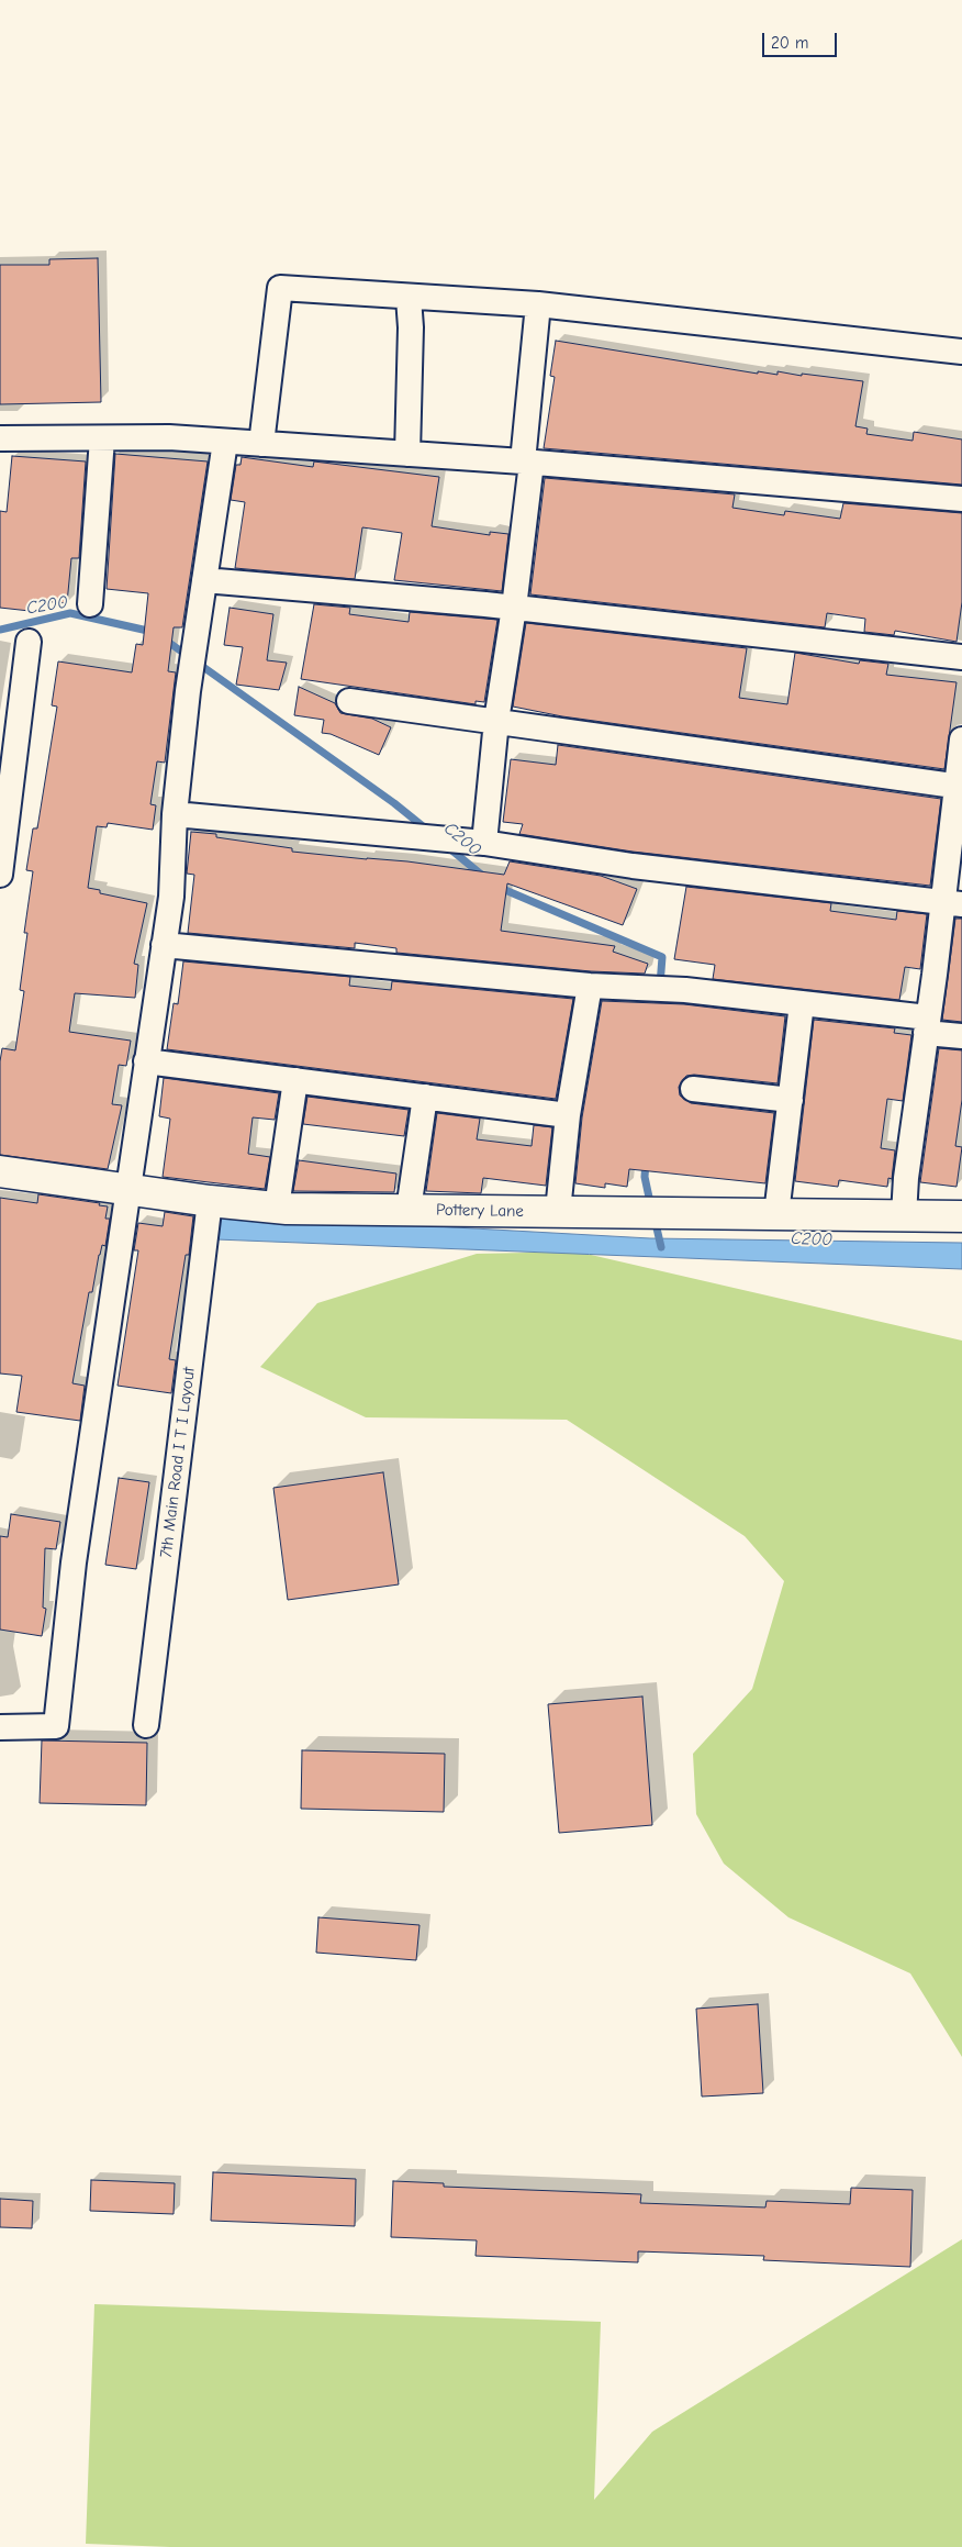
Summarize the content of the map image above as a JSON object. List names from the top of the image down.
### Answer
{
  "streets": {
    "street": ["Pottery Lane", "7th Main Road I T I Layout"]
  },
  "crossings": [
    ["Pottery Lane", "7th Main Road I T I Layout"]
  ],
  "water": ["C200"],
  "scale_bar": "20 m"
}
